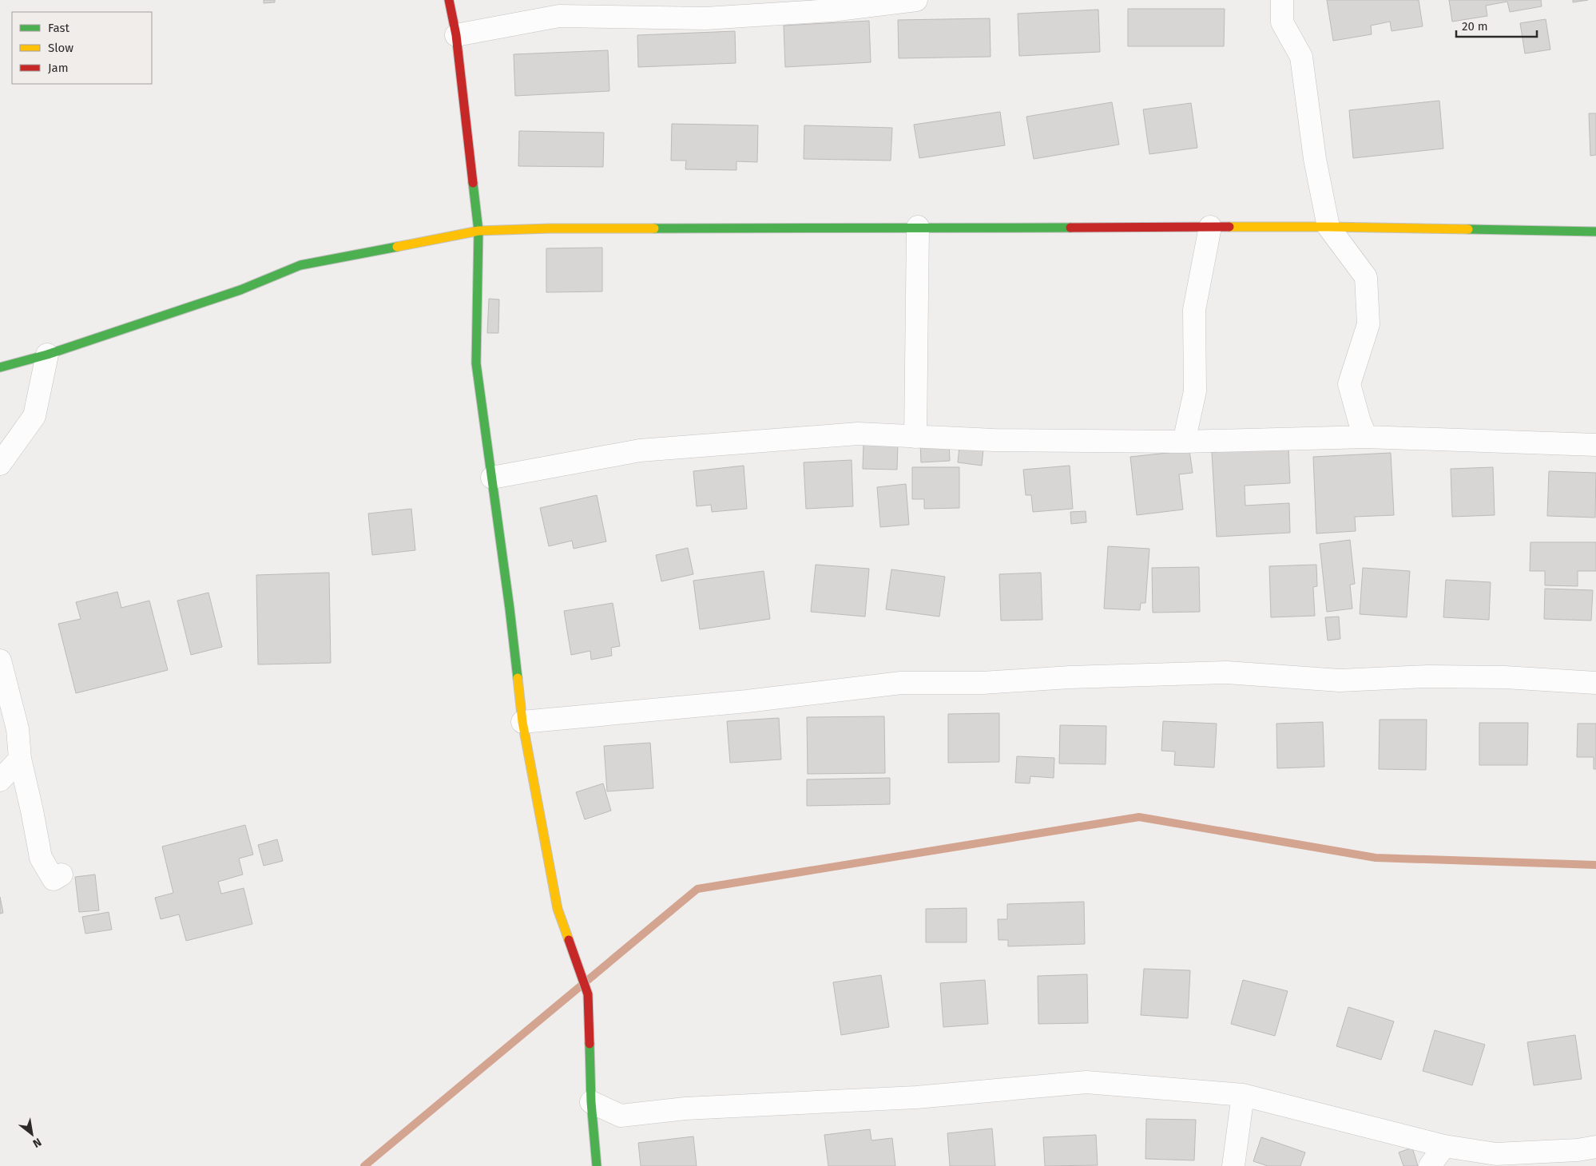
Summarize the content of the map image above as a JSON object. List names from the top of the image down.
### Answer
{
  "legend": ["Fast", "Slow", "Jam"],
  "scale_bar": "20 m",
  "north": "bottom right"
}
